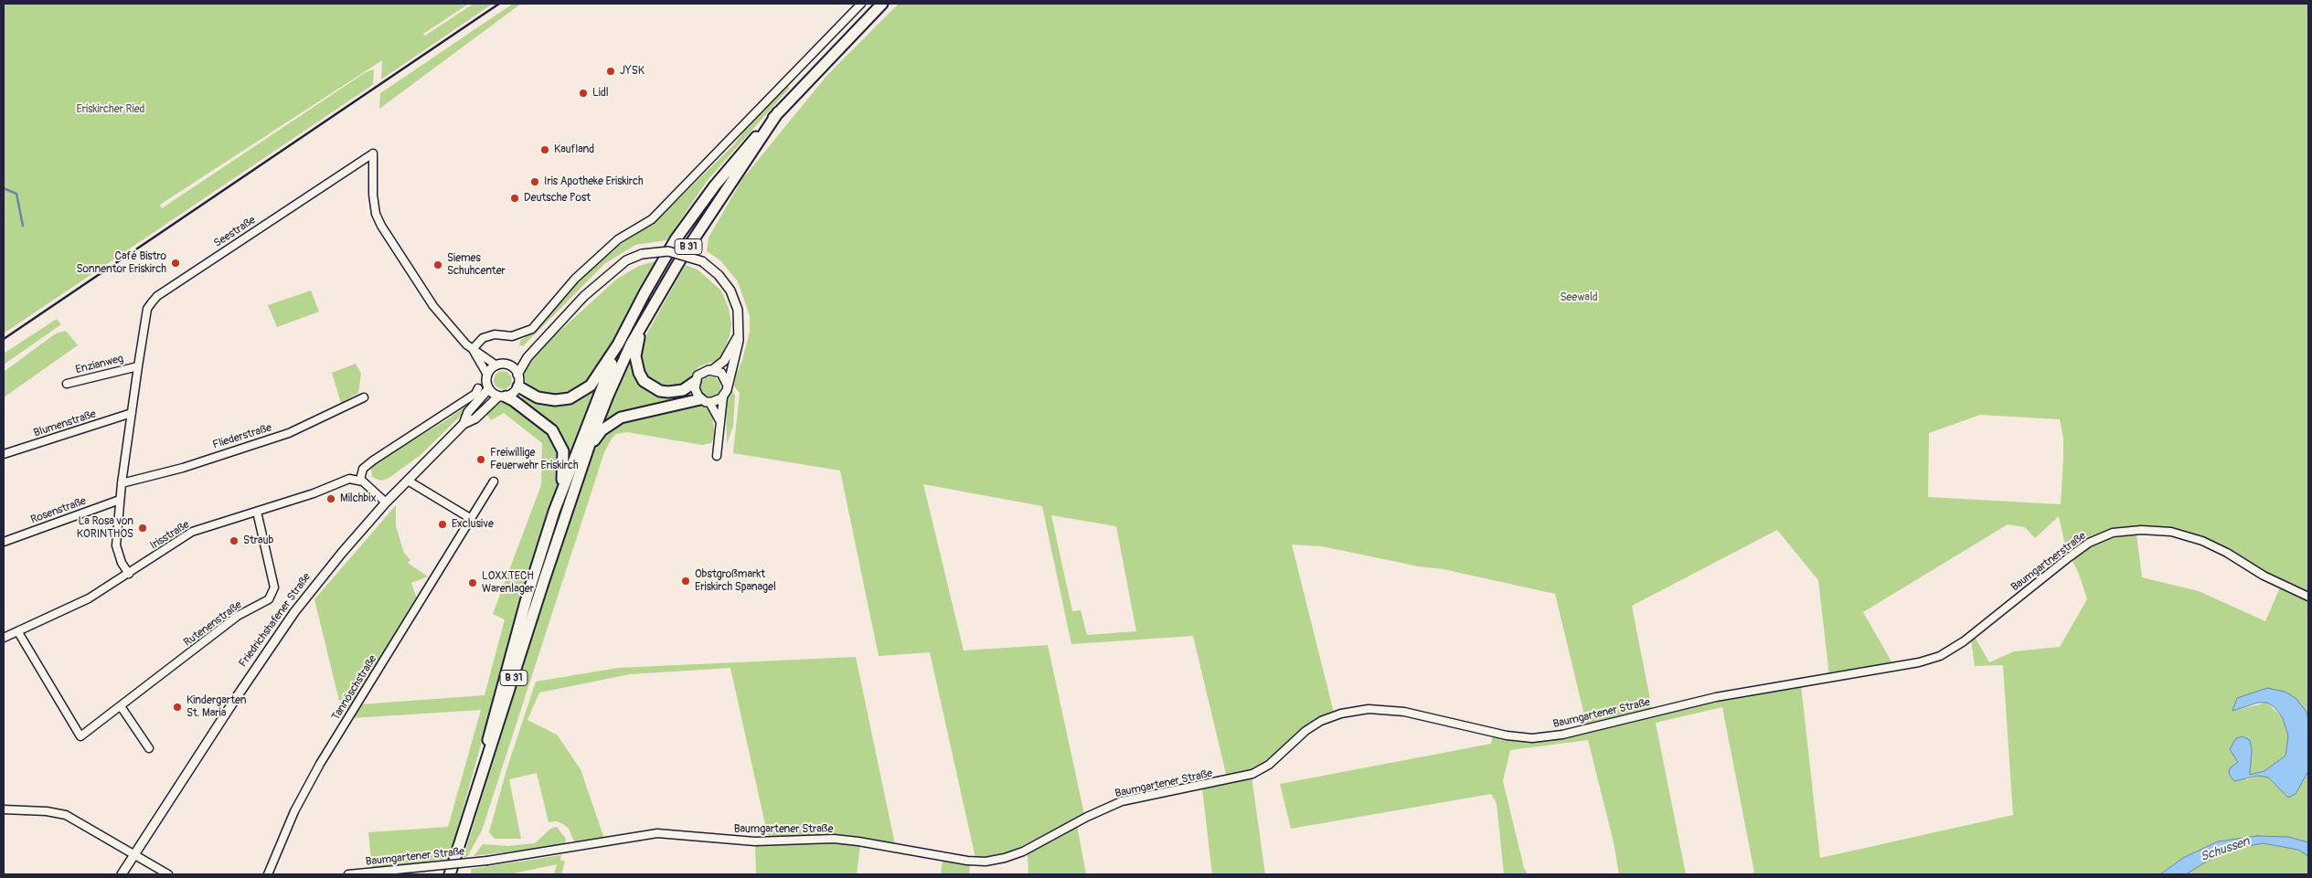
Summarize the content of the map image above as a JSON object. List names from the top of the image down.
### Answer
{
  "streets": {
    "main road": ["B 31"],
    "street": [
      "Seestraße",
      "Enzianweg",
      "Blumenstraße",
      "Fliederstraße",
      "Rosenstraße",
      "Irisstraße",
      "Baumgartnerstraße",
      "Friedrichshafener Straße",
      "Rutenenstraße",
      "Tannöschstraße",
      "Baumgartener Straße"
    ]
  },
  "crossings": [
    ["Seestraße", "Enzianweg"],
    ["Seestraße", "Blumenstraße"],
    ["Seestraße", "Fliederstraße"],
    ["Seestraße", "Rosenstraße"],
    ["Seestraße", "Irisstraße"],
    ["Seestraße", "Friedrichshafener Straße"],
    ["Irisstraße", "Rutenenstraße"],
    ["Baumgartnerstraße", "Baumgartener Straße"]
  ],
  "water": ["Schussen"],
  "parks": ["Eriskircher Ried", "Seewald"],
  "places": [
    "JYSK",
    "Lidl",
    "Kaufland",
    "Iris Apotheke Eriskirch",
    "Deutsche Post",
    "Café Bistro Sonnentor Eriskirch",
    "Siemes Schuhcenter",
    "Freiwillige Feuerwehr Eriskirch",
    "Milchbix",
    "Exclusive",
    "La Rosa von KORINTHOS",
    "Straub",
    "Obstgroßmarkt Eriskirch Spanagel",
    "LOXX.TECH Warenlager",
    "Kindergarten St. Maria"
  ]
}
